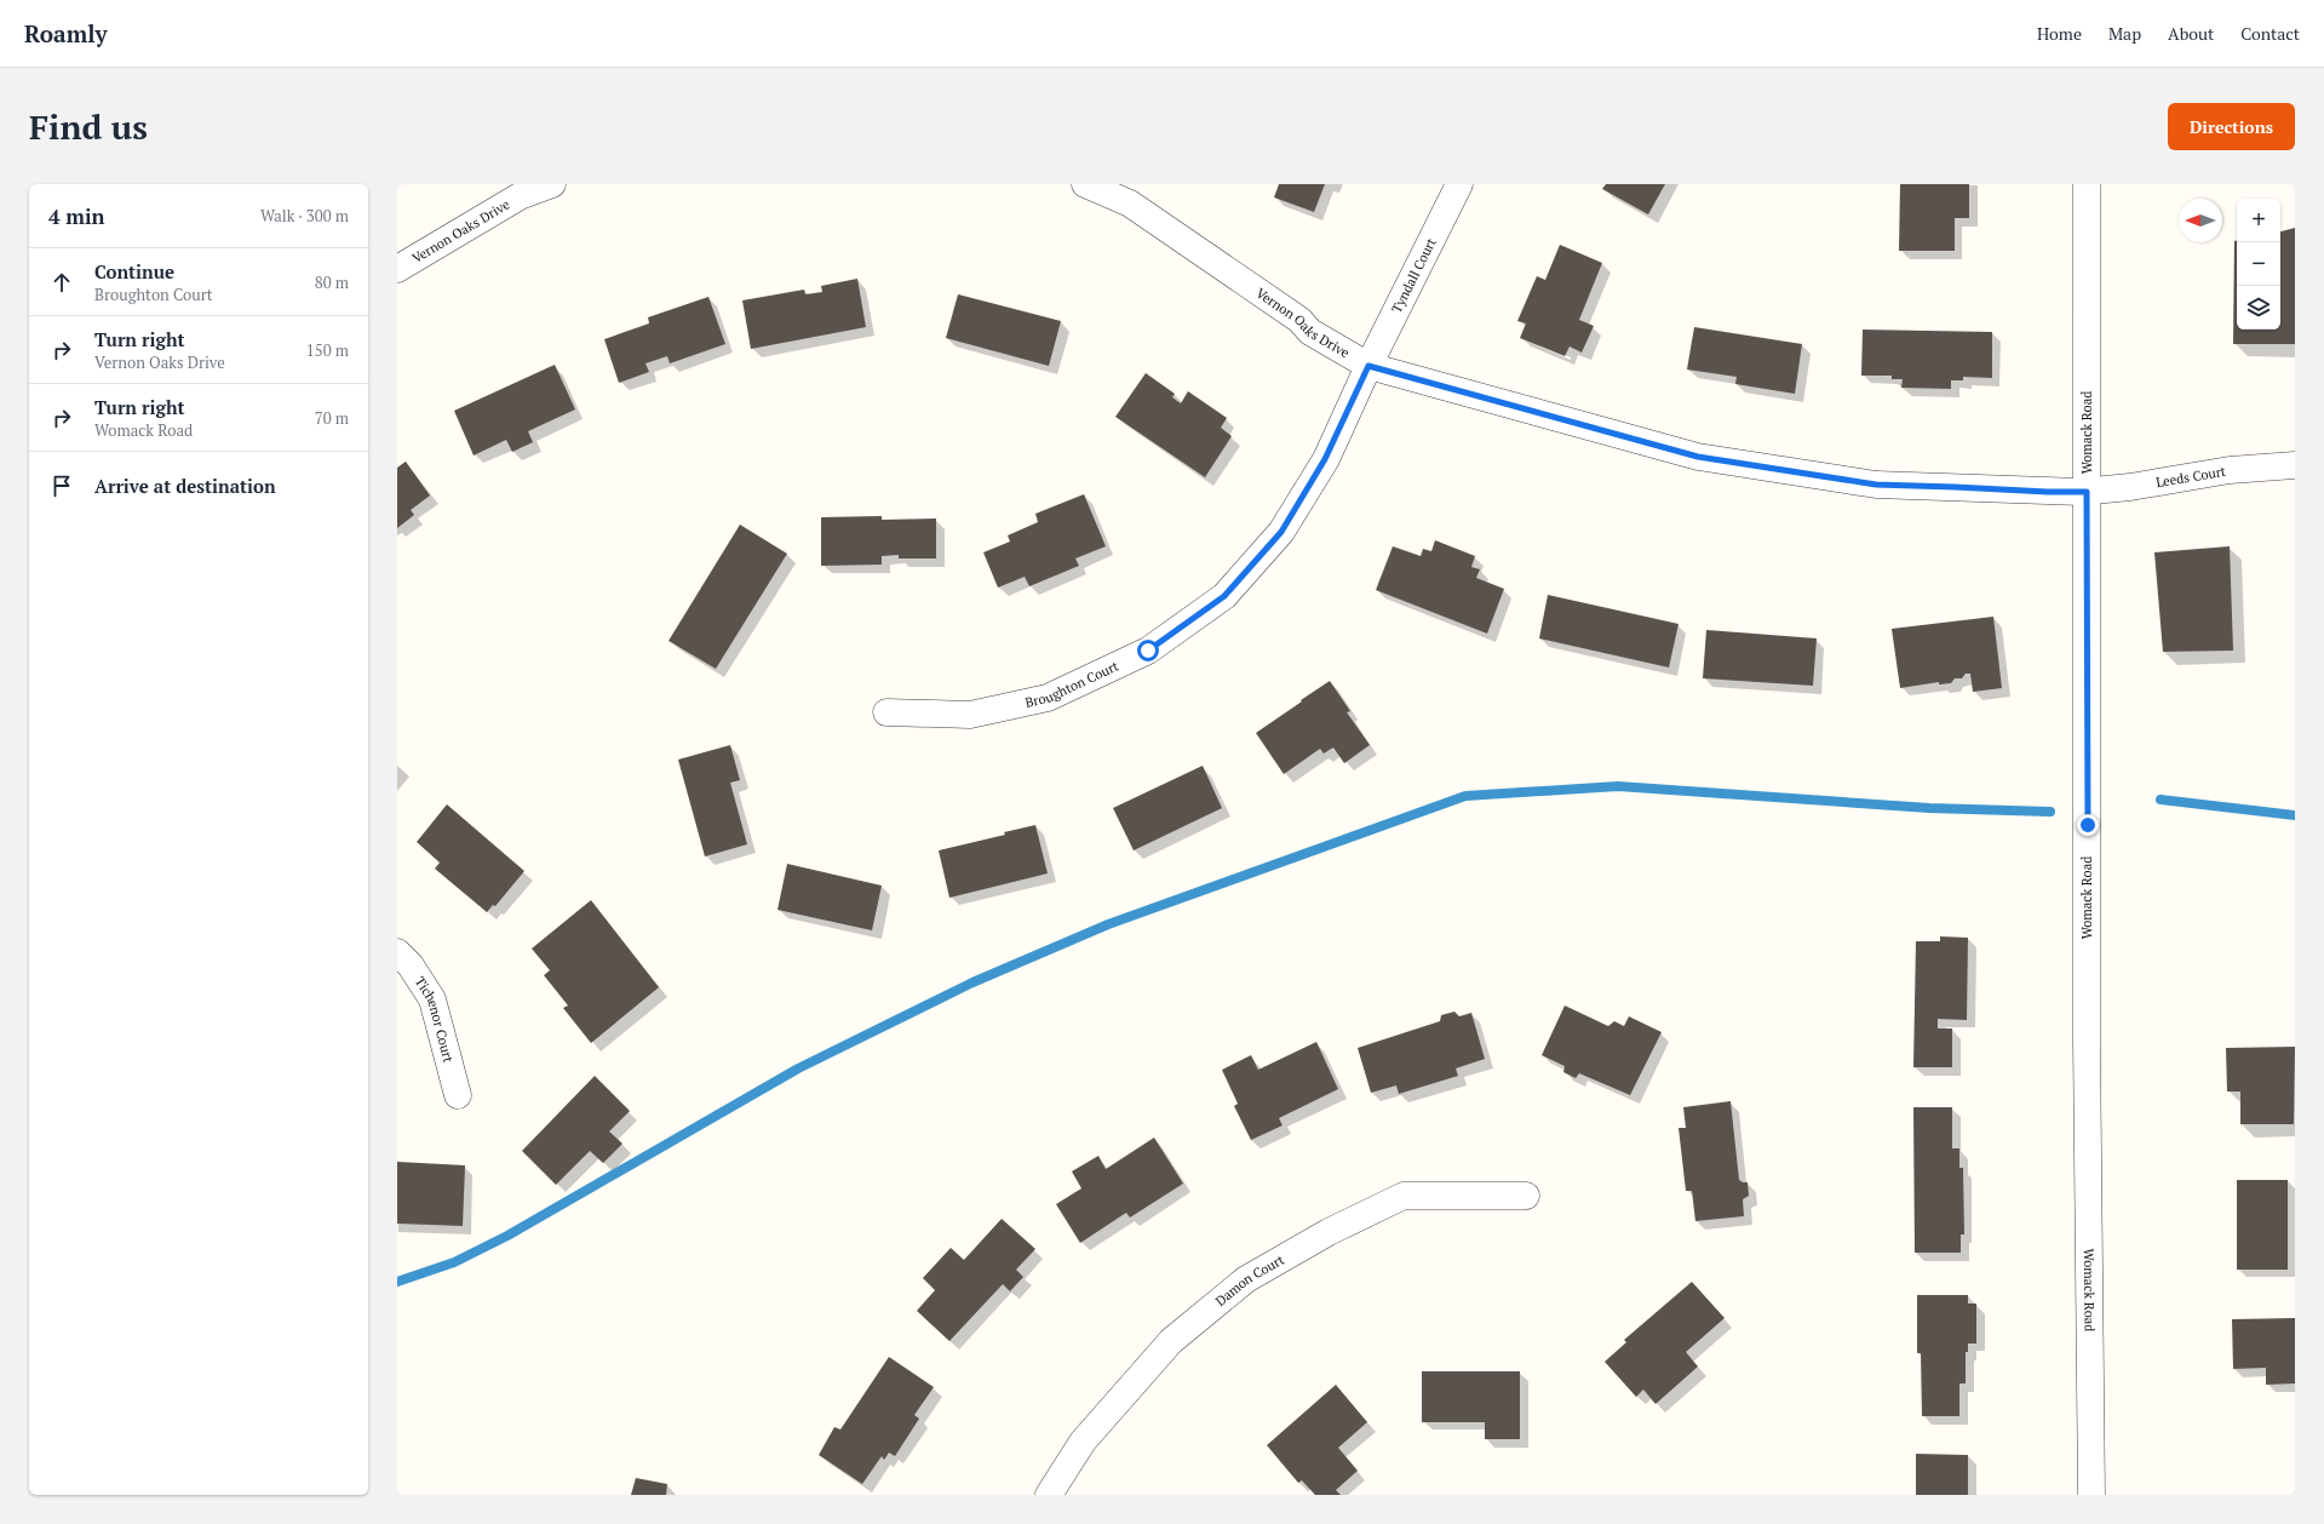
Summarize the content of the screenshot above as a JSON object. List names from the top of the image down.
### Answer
{
  "streets": {
    "street": [
      "Vernon Oaks Drive",
      "Tyndall Court",
      "Womack Road",
      "Leeds Court",
      "Broughton Court",
      "Tichenor Court",
      "Damon Court"
    ]
  },
  "crossings": [
    ["Vernon Oaks Drive", "Tyndall Court"],
    ["Vernon Oaks Drive", "Womack Road"],
    ["Vernon Oaks Drive", "Leeds Court"],
    ["Vernon Oaks Drive", "Broughton Court"],
    ["Tyndall Court", "Broughton Court"],
    ["Womack Road", "Leeds Court"]
  ],
  "north": "left",
  "page": {
    "header": "Roamly",
    "nav": [
      "Home",
      "Map",
      "About",
      "Contact"
    ],
    "buttons": "Directions",
    "title": "Find us",
    "heading": ["4 min", "Walk · 300 m"],
    "map_buttons": ["+", "−"],
    "list": [
      ["Continue", "Broughton Court", "80 m"],
      ["Turn right", "Vernon Oaks Drive", "150 m"],
      ["Turn right", "Womack Road", "70 m"],
      "Arrive at destination"
    ]
  }
}
